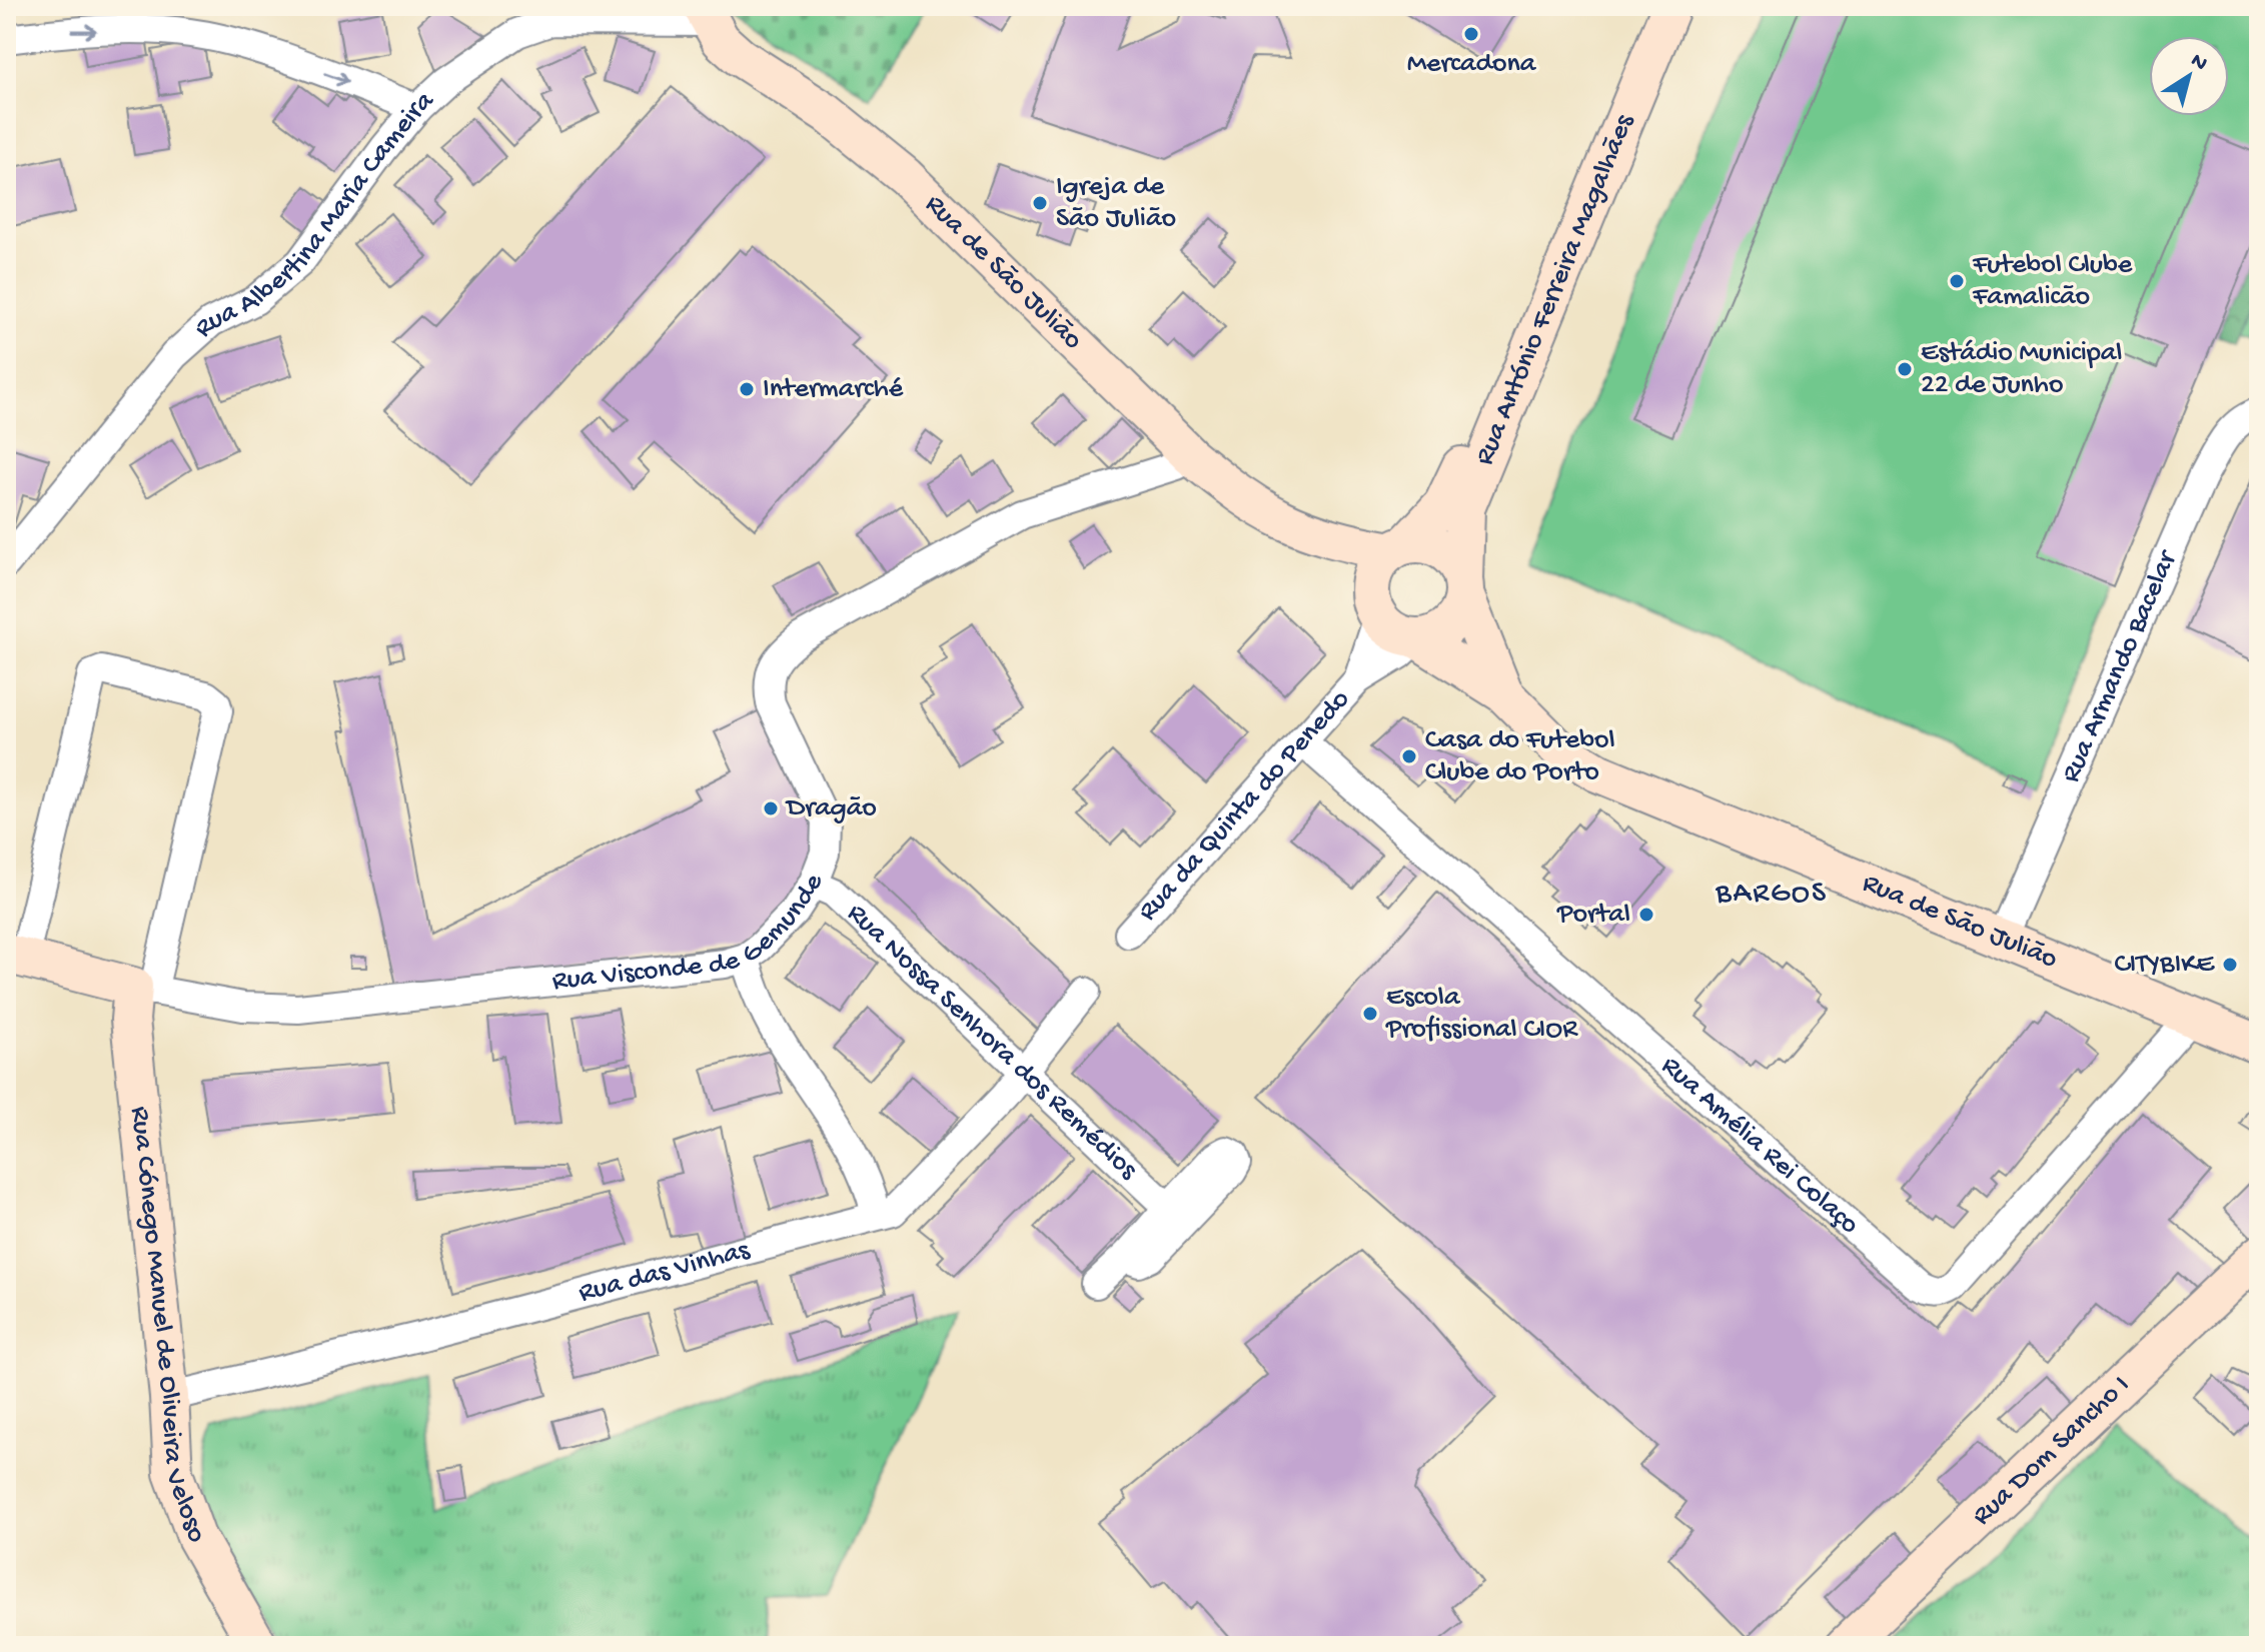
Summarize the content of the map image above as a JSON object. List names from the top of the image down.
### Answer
{
  "streets": {
    "street": [
      "Rua Albertina Maria Cameira",
      "Rua de São Julião",
      "Rua António Ferreira Magalhães",
      "Rua Armando Bacelar",
      "Rua da Quinta do Penedo",
      "Rua Visconde de Gemunde",
      "Rua Nossa Senhora dos Remédios",
      "Rua Amélia Rei Colaço",
      "Rua das Vinhas",
      "Rua Cónego Manuel de Oliveira Veloso",
      "Rua Dom Sancho I"
    ]
  },
  "crossings": [
    ["Rua Albertina Maria Cameira", "Rua de São Julião"],
    ["Rua de São Julião", "Rua António Ferreira Magalhães"],
    ["Rua de São Julião", "Rua Armando Bacelar"],
    ["Rua de São Julião", "Rua da Quinta do Penedo"],
    ["Rua de São Julião", "Rua Visconde de Gemunde"],
    ["Rua de São Julião", "Rua Amélia Rei Colaço"],
    ["Rua António Ferreira Magalhães", "Rua da Quinta do Penedo"],
    ["Rua da Quinta do Penedo", "Rua Amélia Rei Colaço"],
    ["Rua Visconde de Gemunde", "Rua Nossa Senhora dos Remédios"],
    ["Rua Visconde de Gemunde", "Rua Cónego Manuel de Oliveira Veloso"],
    ["Rua Nossa Senhora dos Remédios", "Rua das Vinhas"],
    ["Rua das Vinhas", "Rua Cónego Manuel de Oliveira Veloso"]
  ],
  "districts": ["BARGOS"],
  "places": [
    "Mercadona",
    "Igreja de São Julião",
    "Futebol Clube Famalicão",
    "Estádio Municipal 22 de Junho",
    "Intermarché",
    "Casa do Futebol Clube do Porto",
    "Dragão",
    "Portal",
    "CITYBIKE",
    "Escola Profissional CIOR"
  ],
  "north": "top right"
}
